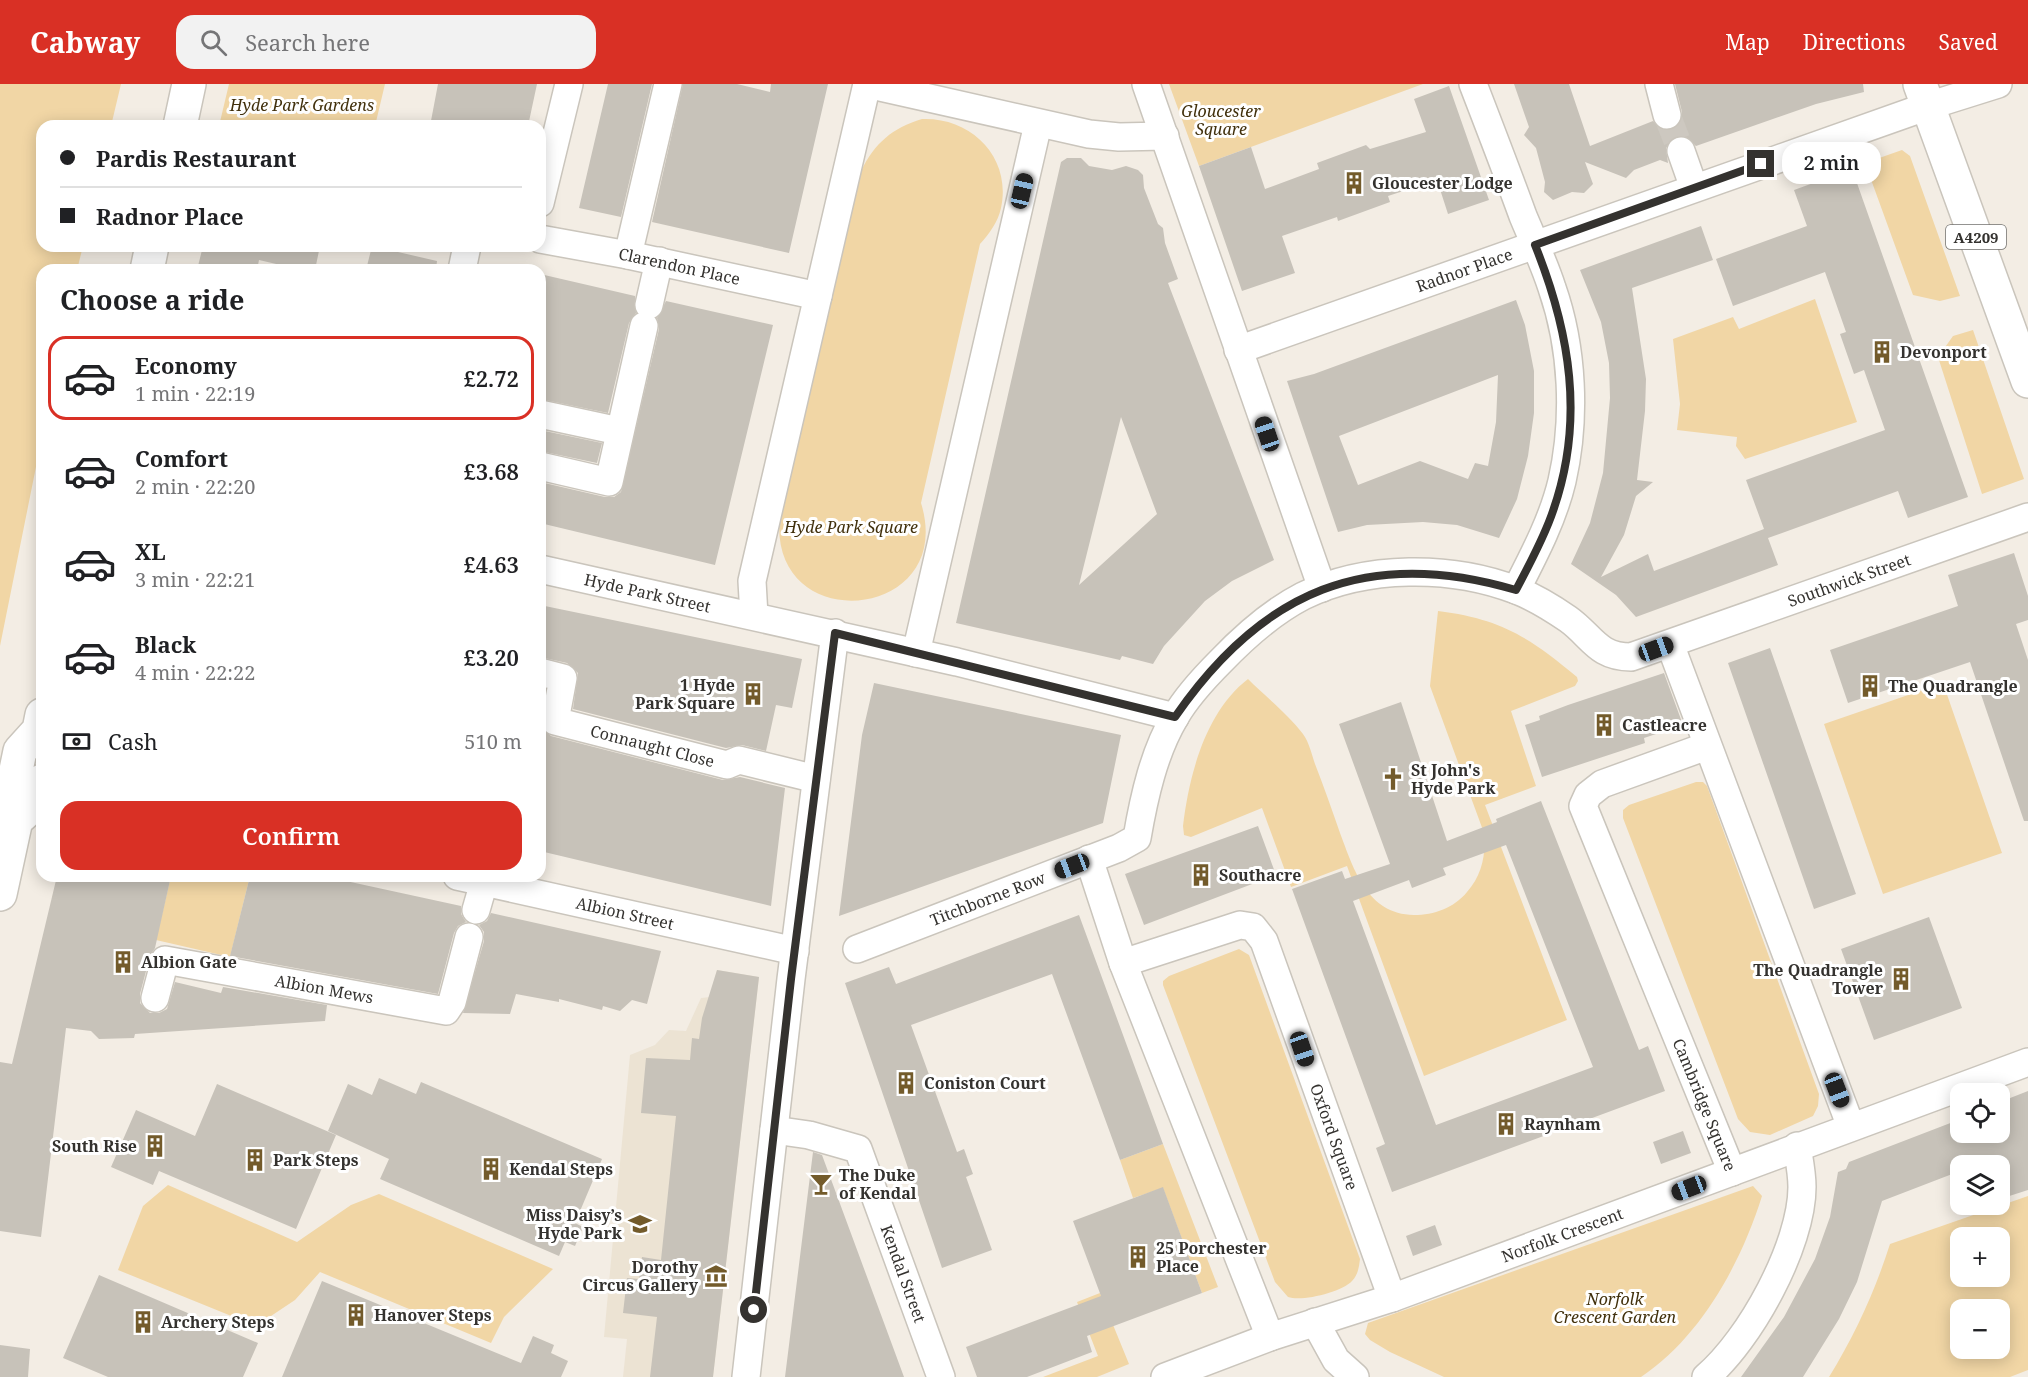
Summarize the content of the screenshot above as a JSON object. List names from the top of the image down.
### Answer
{
  "streets": {
    "main road": ["A4209"],
    "street": [
      "Clarendon Place",
      "Radnor Place",
      "Southwick Street",
      "Hyde Park Street",
      "Connaught Close",
      "Titchborne Row",
      "Albion Street",
      "Albion Mews",
      "Cambridge Square",
      "Oxford Square",
      "Norfolk Crescent",
      "Kendal Street"
    ]
  },
  "crossings": [
    ["A4209", "Radnor Place"],
    ["Southwick Street", "Titchborne Row"],
    ["Cambridge Square", "Norfolk Crescent"],
    ["Oxford Square", "Norfolk Crescent"]
  ],
  "parks": [
    "Hyde Park Gardens",
    "Gloucester Square",
    "Hyde Park Square",
    "Norfolk Crescent Garden"
  ],
  "places": {
    "building": [
      "Gloucester Lodge",
      "Devonport",
      "The Quadrangle",
      "1 Hyde Park Square",
      "Castleacre",
      "Southacre",
      "Albion Gate",
      "The Quadrangle Tower",
      "Coniston Court",
      "Raynham",
      "South Rise",
      "Park Steps",
      "Kendal Steps",
      "25 Porchester Place",
      "Hanover Steps",
      "Archery Steps"
    ],
    "church": ["St John's Hyde Park"],
    "bar": ["The Duke of Kendal"],
    "school or university": ["Miss Daisy’s Hyde Park"],
    "museum": ["Dorothy Circus Gallery"]
  },
  "page": {
    "header": "Cabway",
    "search": "Search here",
    "nav": ["Map", "Directions", "Saved"],
    "banner": ["Pardis Restaurant", "Radnor Place"],
    "bubble": "2 min",
    "heading": "Choose a ride",
    "list": [
      {
        "name": "Economy",
        "note": "1 min · 22:19",
        "value": "£2.72"
      },
      {
        "name": "Comfort",
        "note": "2 min · 22:20",
        "value": "£3.68"
      },
      {
        "name": "XL",
        "note": "3 min · 22:21",
        "value": "£4.63"
      },
      {
        "name": "Black",
        "note": "4 min · 22:22",
        "value": "£3.20"
      }
    ],
    "pay": ["Cash", "510 m"],
    "buttons": "Confirm",
    "map_buttons": ["+", "−"]
  }
}
